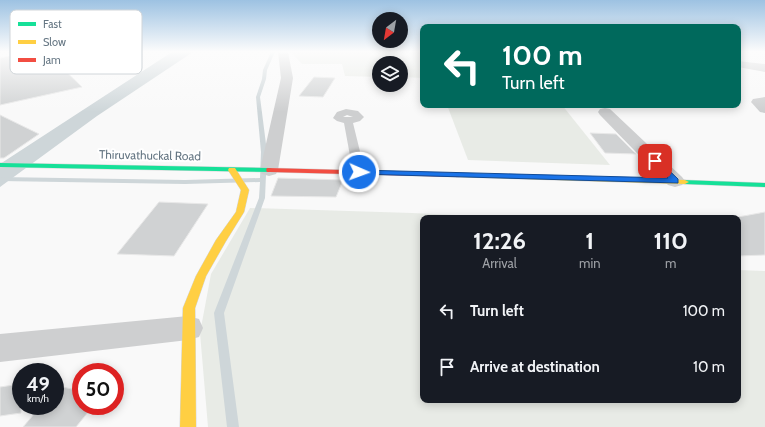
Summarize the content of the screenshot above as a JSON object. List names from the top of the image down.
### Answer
{
  "streets": {
    "main road": ["Thiruvathuckal Road"]
  },
  "legend": ["Fast", "Slow", "Jam"],
  "north": "bottom left",
  "page": {
    "turn": ["100 m", "Turn left"],
    "eta": [
      "12:26",
      "Arrival",
      "1",
      "min",
      "110",
      "m"
    ],
    "list": [
      {
        "name": "Turn left",
        "value": "100 m"
      },
      {
        "name": "Arrive at destination",
        "value": "10 m"
      }
    ],
    "speed": "49 km/h",
    "limit": "50"
  }
}
